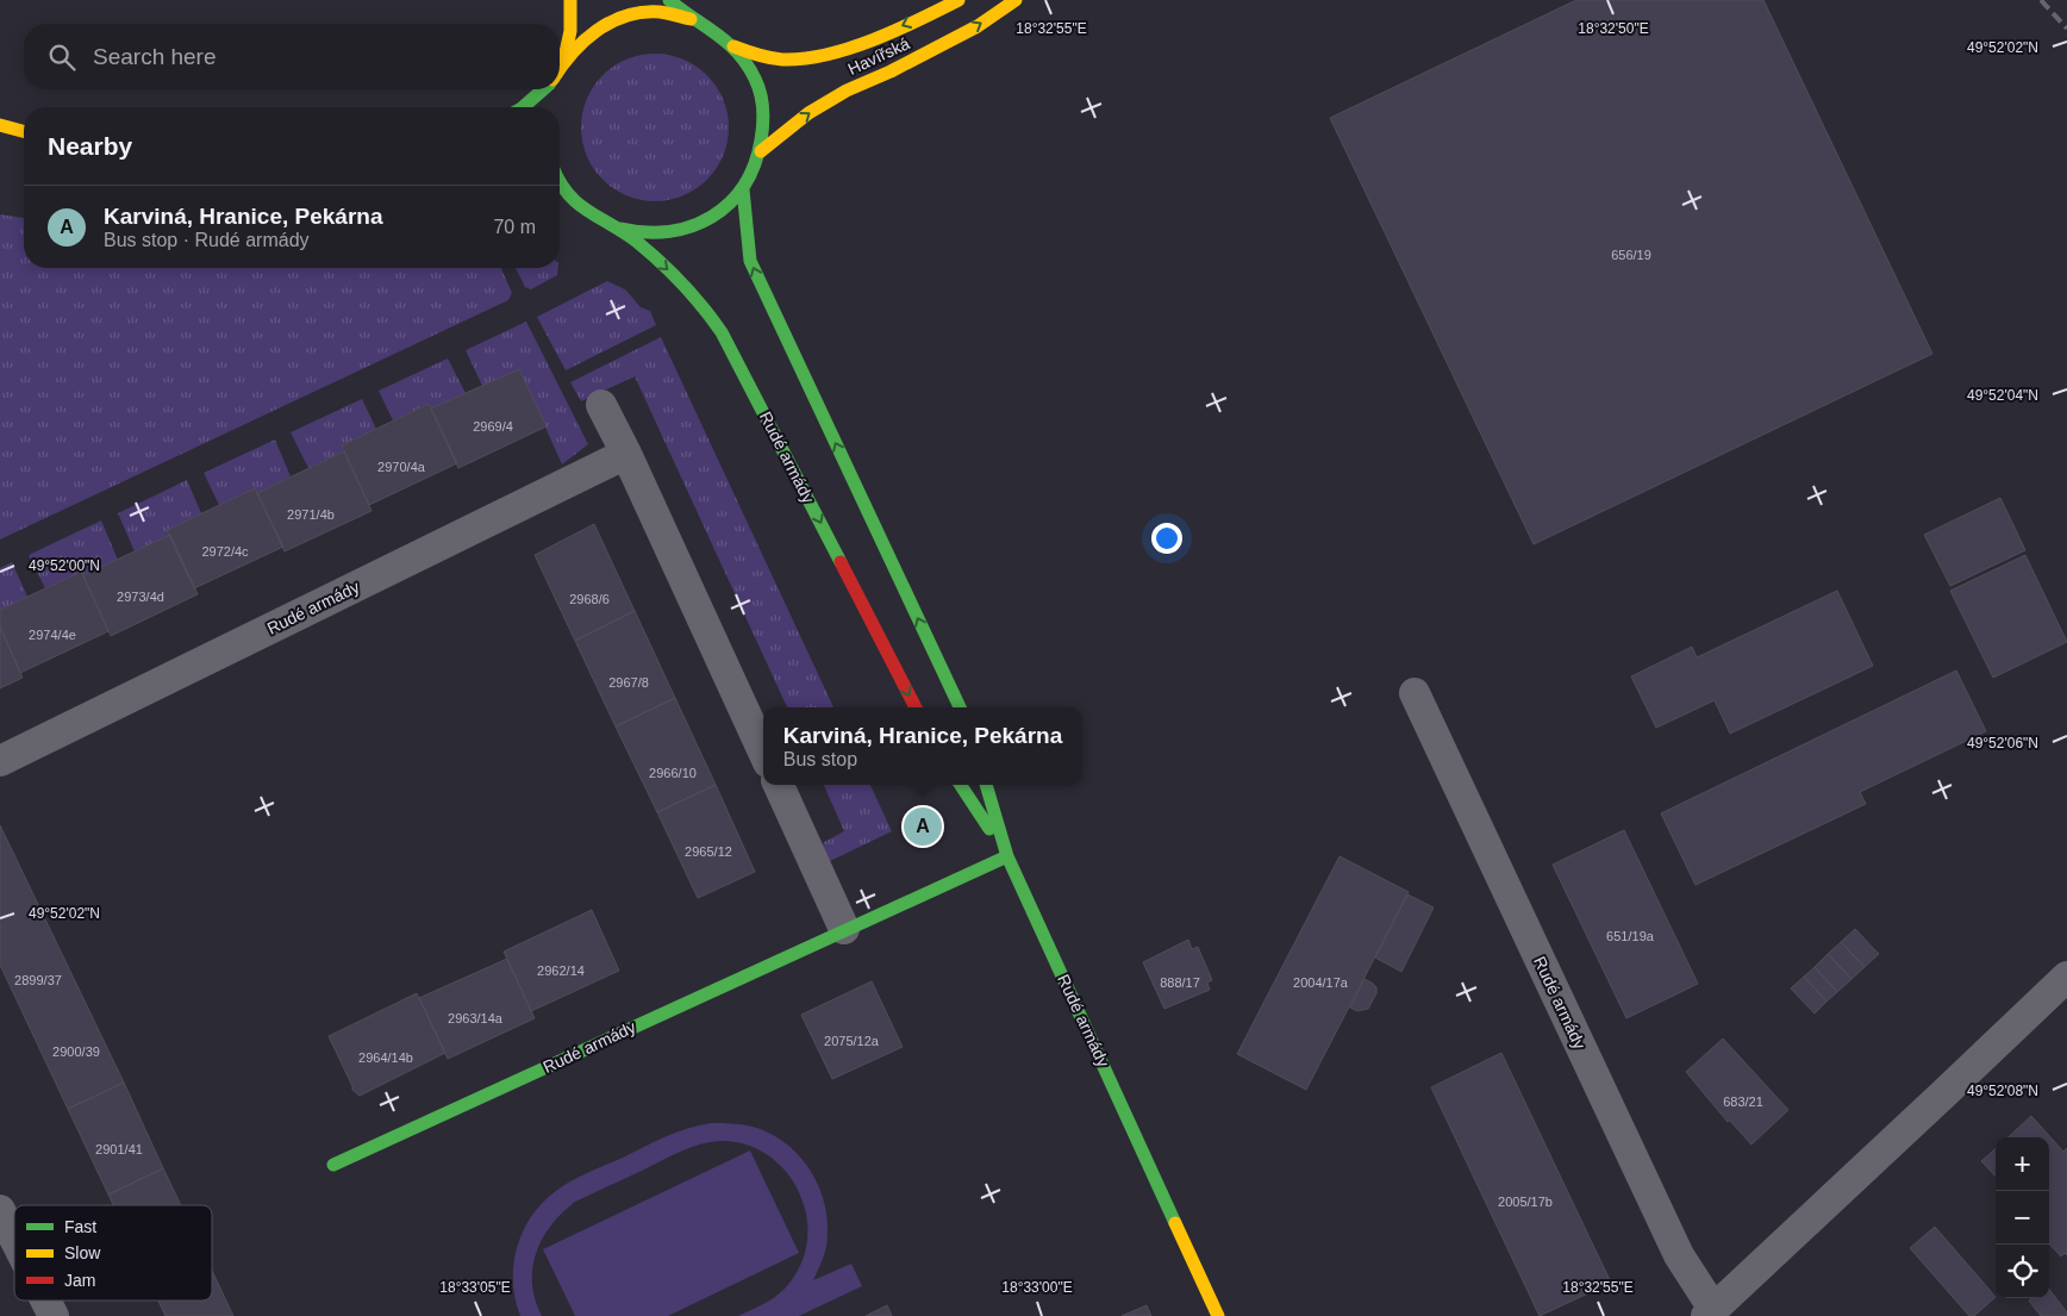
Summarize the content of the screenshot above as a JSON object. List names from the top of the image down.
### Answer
{
  "streets": {
    "main road": ["Havířská", "Rudé armády"]
  },
  "crossings": [
    ["Havířská", "Rudé armády"]
  ],
  "house_numbers": [
    "656/19",
    "2969/4",
    "2970/4a",
    "2971/4b",
    "2972/4c",
    "2973/4d",
    "2968/6",
    "2974/4e",
    "2967/8",
    "2966/10",
    "2965/12",
    "651/19a",
    "2962/14",
    "2899/37",
    "888/17",
    "2004/17a",
    "2963/14a",
    "2075/12a",
    "2900/39",
    "2964/14b",
    "683/21",
    "2901/41",
    "2005/17b"
  ],
  "legend": ["Fast", "Slow", "Jam"],
  "page": {
    "search": "Search here",
    "heading": "Nearby",
    "list": [
      {
        "mark": "A",
        "name": "Karviná, Hranice, Pekárna",
        "note": "Bus stop · Rudé armády",
        "value": "70 m"
      }
    ],
    "popup": ["Karviná, Hranice, Pekárna", "Bus stop"],
    "pins": "A",
    "map_buttons": ["+", "−"]
  },
  "coordinates": [
    "18°32'55\"E",
    "18°32'50\"E",
    "49°52'02\"N",
    "49°52'04\"N",
    "49°52'00\"N",
    "49°52'06\"N",
    "49°52'08\"N",
    "18°33'05\"E",
    "18°33'00\"E"
  ]
}
